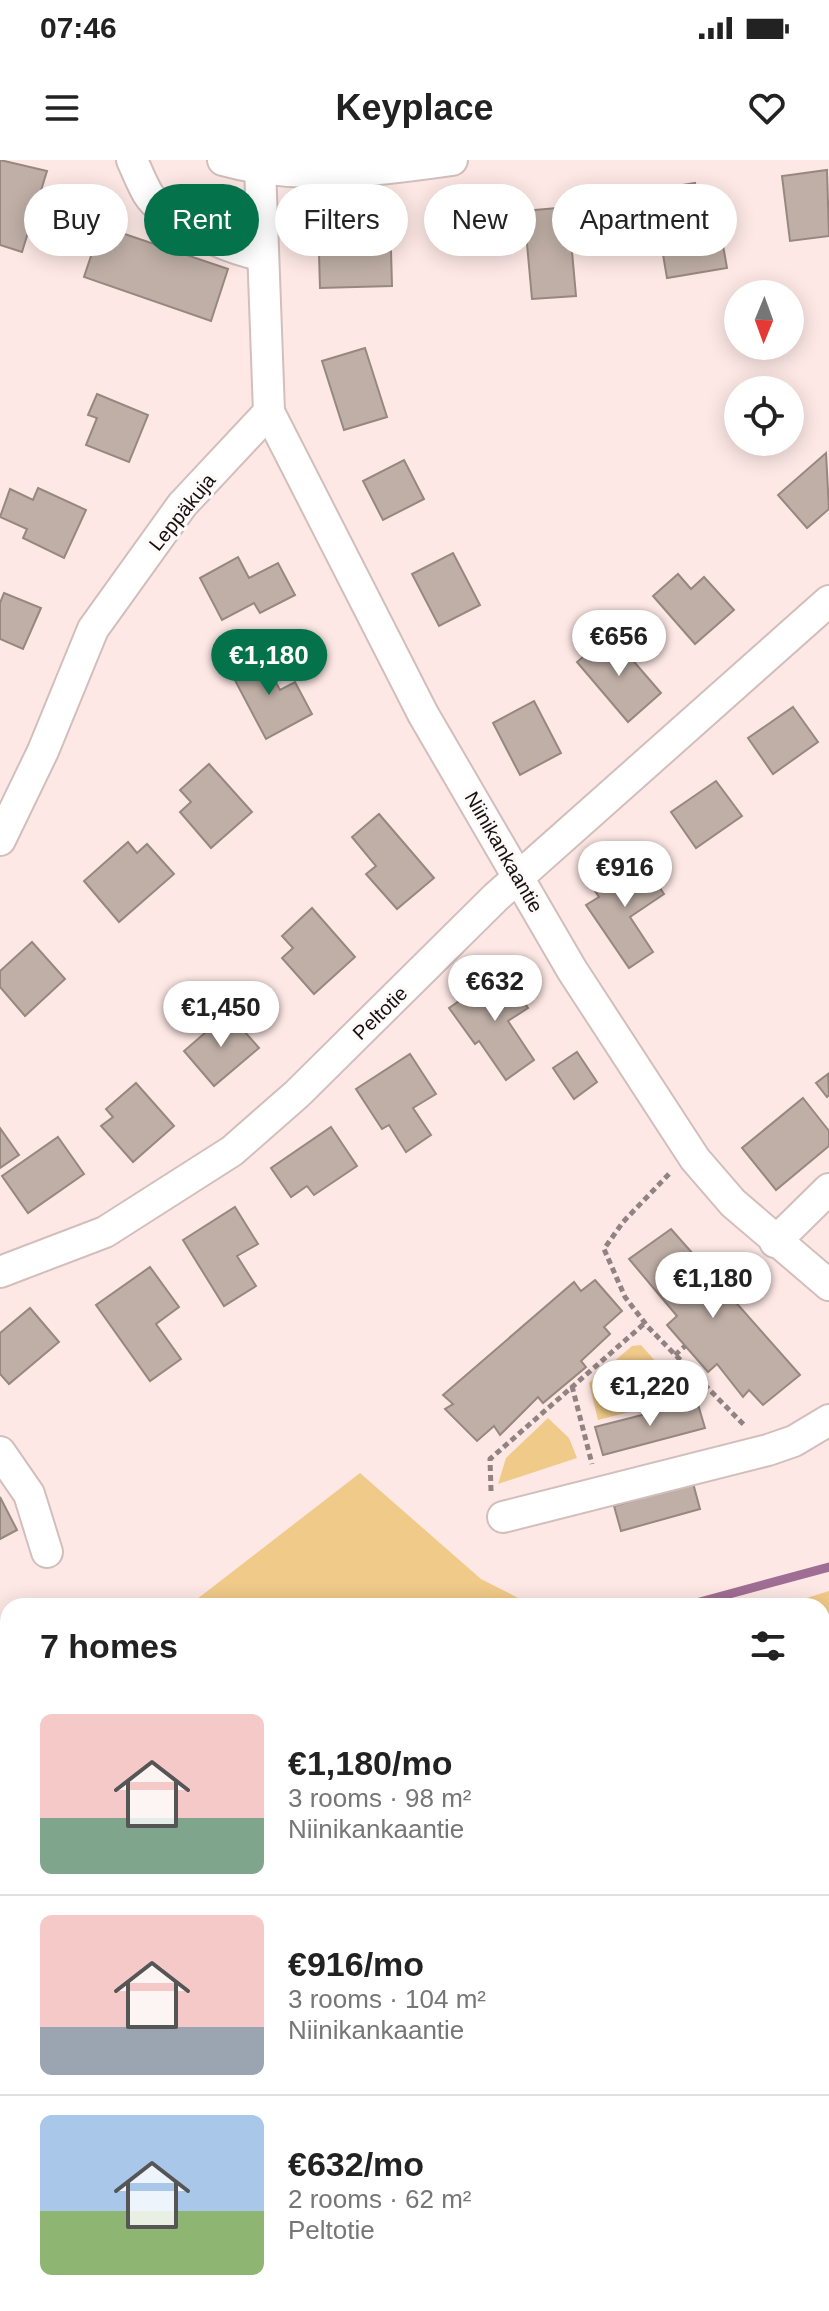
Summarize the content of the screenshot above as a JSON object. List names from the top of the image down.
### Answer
{
  "streets": {
    "street": ["Leppäkuja", "Niinikankaantie", "Peltotie"]
  },
  "crossings": [
    ["Leppäkuja", "Niinikankaantie"],
    ["Niinikankaantie", "Peltotie"]
  ],
  "north": "bottom",
  "page": {
    "status": "07:46",
    "header": "Keyplace",
    "chip": [
      "Buy",
      "Rent",
      "Filters",
      "New",
      "Apartment"
    ],
    "price": [
      "€656",
      "€1,180",
      "€916",
      "€632",
      "€1,450",
      "€1,180",
      "€1,220"
    ],
    "heading": "7 homes",
    "list": [
      {
        "name": "€1,180/mo",
        "note": "3 rooms · 98 m² · Niinikankaantie"
      },
      {
        "name": "€916/mo",
        "note": "3 rooms · 104 m² · Niinikankaantie"
      },
      {
        "name": "€632/mo",
        "note": "2 rooms · 62 m² · Peltotie"
      }
    ]
  }
}
